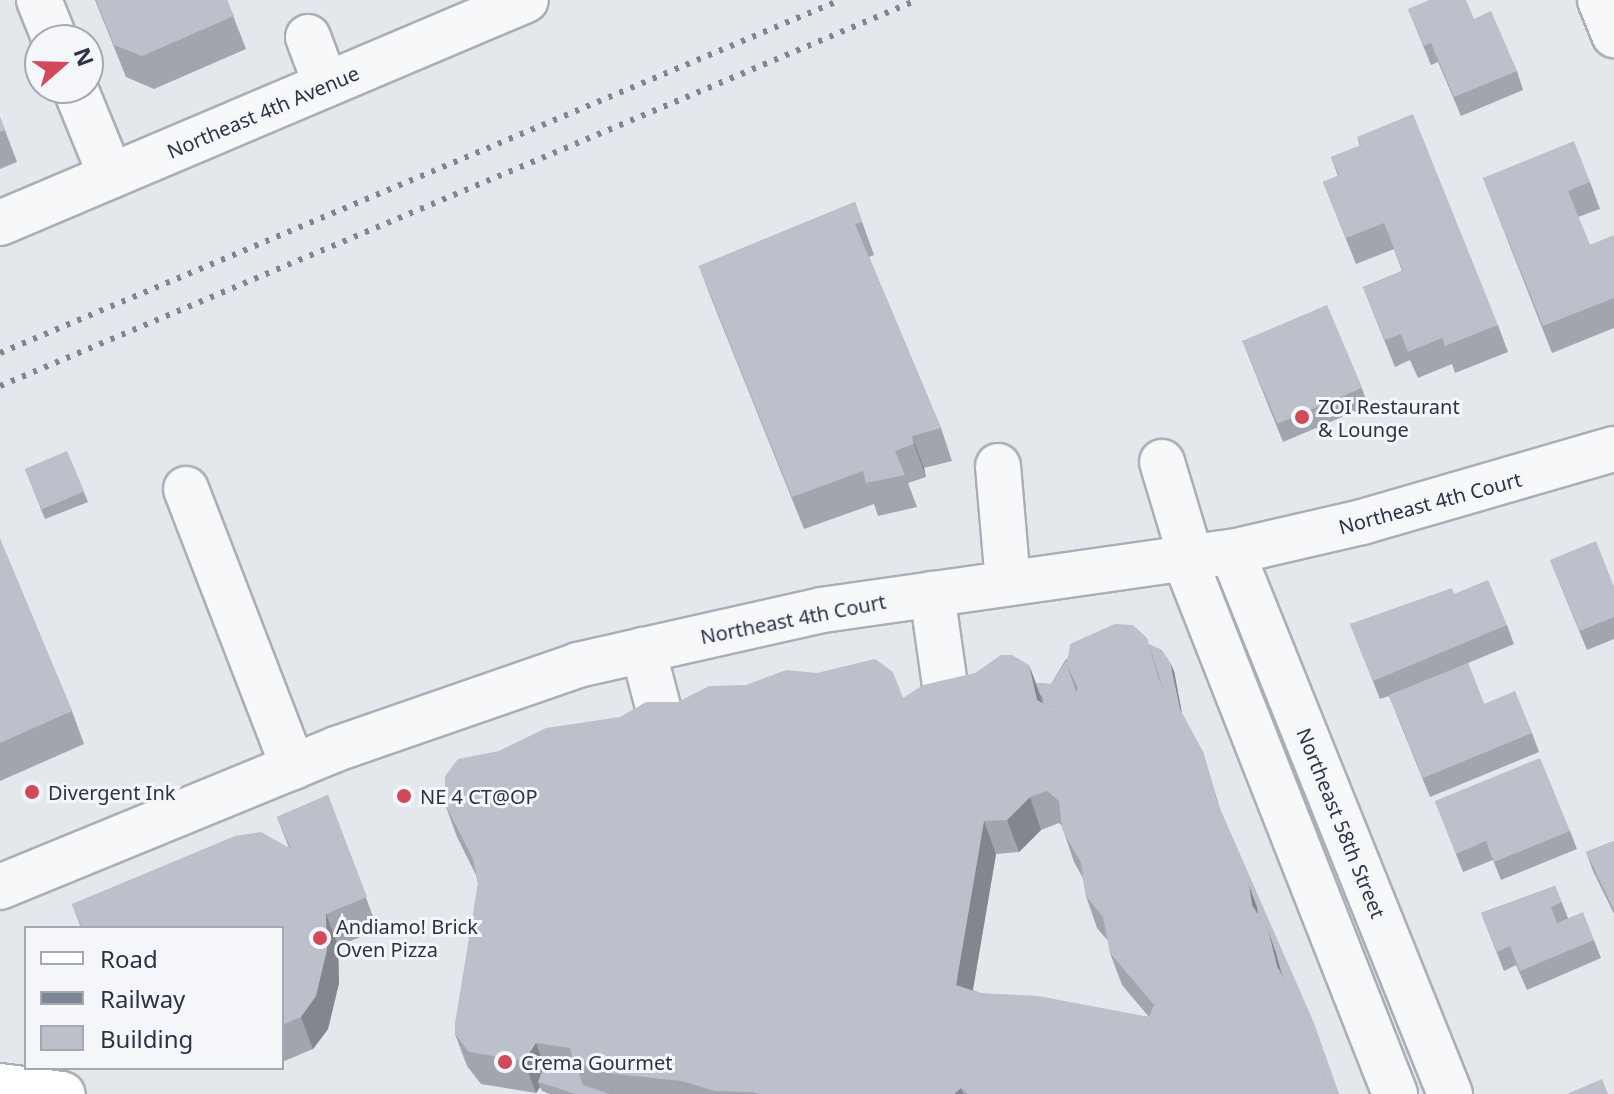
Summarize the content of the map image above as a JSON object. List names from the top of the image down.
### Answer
{
  "streets": {
    "street": ["Northeast 4th Avenue", "Northeast 4th Court", "Northeast 58th Street"]
  },
  "crossings": [
    ["Northeast 4th Court", "Northeast 58th Street"]
  ],
  "places": [
    "ZOI Restaurant & Lounge",
    "Divergent Ink",
    "NE 4 CT@OP",
    "Andiamo! Brick Oven Pizza",
    "Crema Gourmet"
  ],
  "legend": ["Road", "Railway", "Building"],
  "north": "right"
}
